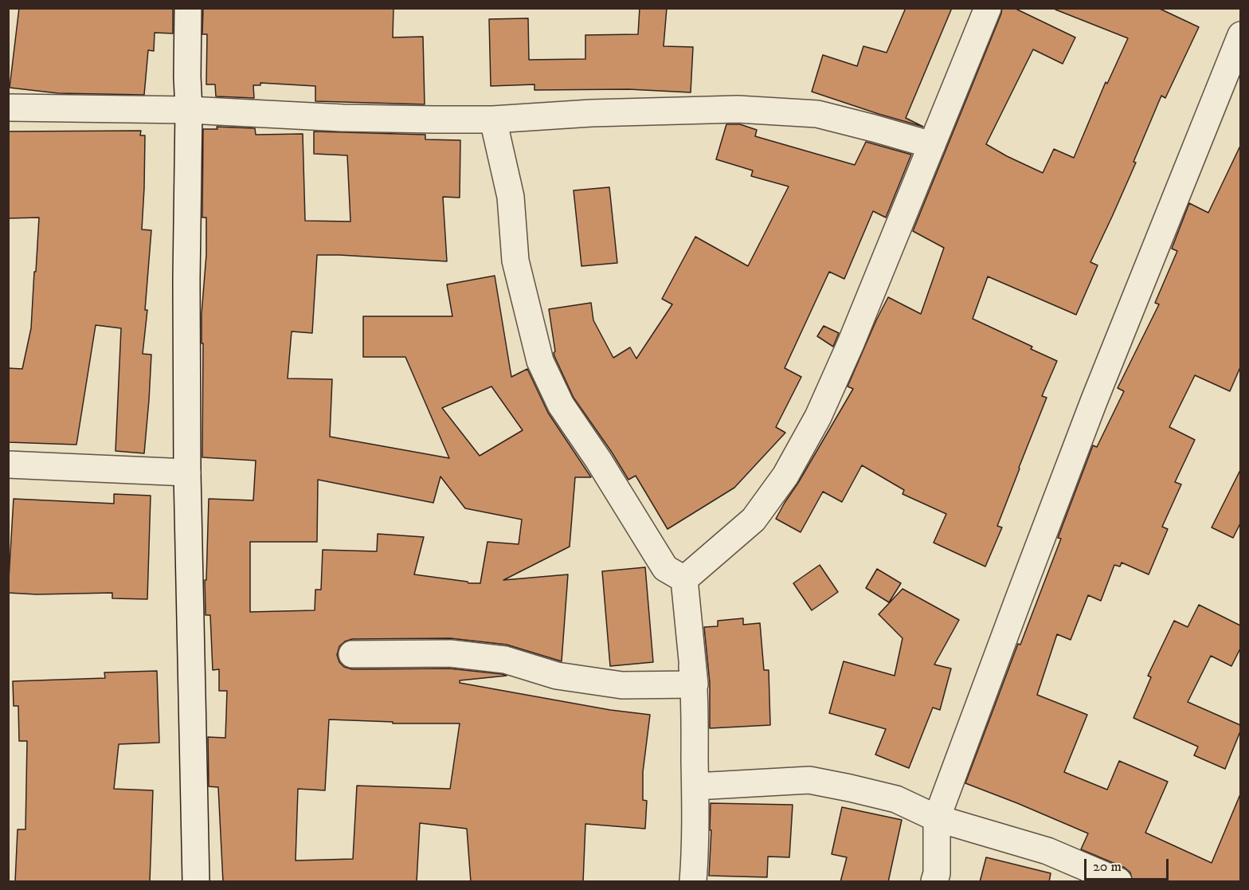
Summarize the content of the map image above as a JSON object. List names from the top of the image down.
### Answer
{
  "scale_bar": "20 m"
}
